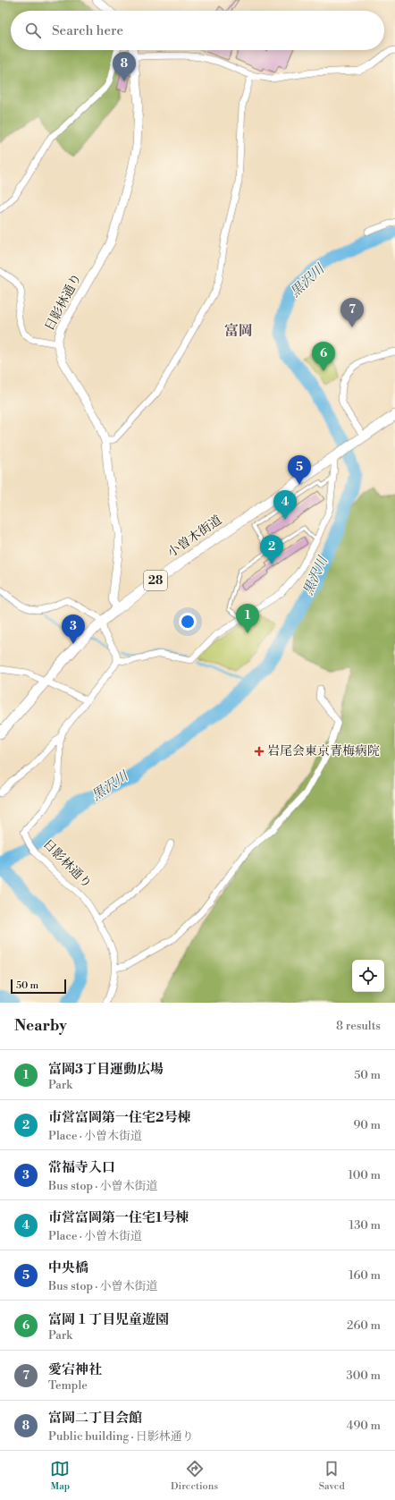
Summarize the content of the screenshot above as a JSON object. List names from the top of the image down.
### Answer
{
  "streets": {
    "main road": ["小曽木街道", "28"],
    "street": ["日影林通り"]
  },
  "crossings": [
    ["日影林通り", "小曽木街道"]
  ],
  "districts": ["富岡"],
  "water": ["黒沢川"],
  "places": {
    "health": ["岩尾会東京青梅病院"]
  },
  "scale_bar": "50 m",
  "page": {
    "search": "Search here",
    "pins": [
      "8",
      "7",
      "6",
      "5",
      "4",
      "2",
      "1",
      "3"
    ],
    "scale": "50 m",
    "heading": ["Nearby", "8 results"],
    "list": [
      {
        "mark": "1",
        "name": "富岡3丁目運動広場",
        "note": "Park",
        "value": "50 m"
      },
      {
        "mark": "2",
        "name": "市営富岡第一住宅2号棟",
        "note": "Place · 小曽木街道",
        "value": "90 m"
      },
      {
        "mark": "3",
        "name": "常福寺入口",
        "note": "Bus stop · 小曽木街道",
        "value": "100 m"
      },
      {
        "mark": "4",
        "name": "市営富岡第一住宅1号棟",
        "note": "Place · 小曽木街道",
        "value": "130 m"
      },
      {
        "mark": "5",
        "name": "中央橋",
        "note": "Bus stop · 小曽木街道",
        "value": "160 m"
      },
      {
        "mark": "6",
        "name": "富岡１丁目児童遊園",
        "note": "Park",
        "value": "260 m"
      },
      {
        "mark": "7",
        "name": "愛宕神社",
        "note": "Temple",
        "value": "300 m"
      },
      {
        "mark": "8",
        "name": "富岡二丁目会館",
        "note": "Public building · 日影林通り",
        "value": "490 m"
      }
    ],
    "nav": ["Map", "Directions", "Saved"]
  }
}
